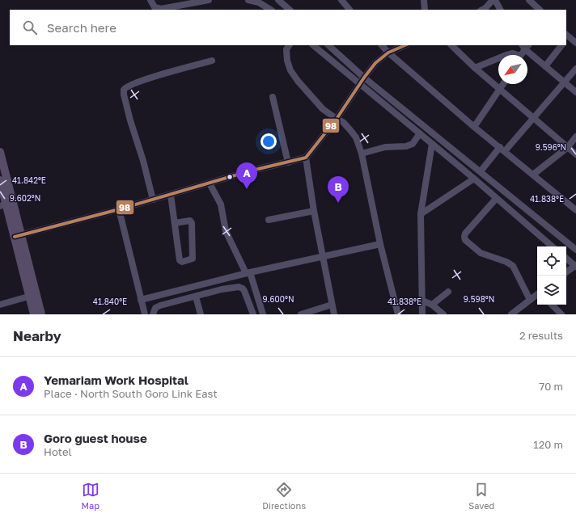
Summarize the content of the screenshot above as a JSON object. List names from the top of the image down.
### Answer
{
  "lines": ["transit line 98"],
  "north": "bottom left",
  "page": {
    "search": "Search here",
    "pins": ["A", "B"],
    "heading": ["Nearby", "2 results"],
    "list": [
      {
        "mark": "A",
        "name": "Yemariam Work Hospital",
        "note": "Place · North South Goro Link East",
        "value": "70 m"
      },
      {
        "mark": "B",
        "name": "Goro guest house",
        "note": "Hotel",
        "value": "120 m"
      }
    ],
    "nav": ["Map", "Directions", "Saved"]
  },
  "coordinates": [
    "9.596°N",
    "41.842°E",
    "9.602°N",
    "41.838°E",
    "9.600°N",
    "9.598°N",
    "41.840°E"
  ]
}
